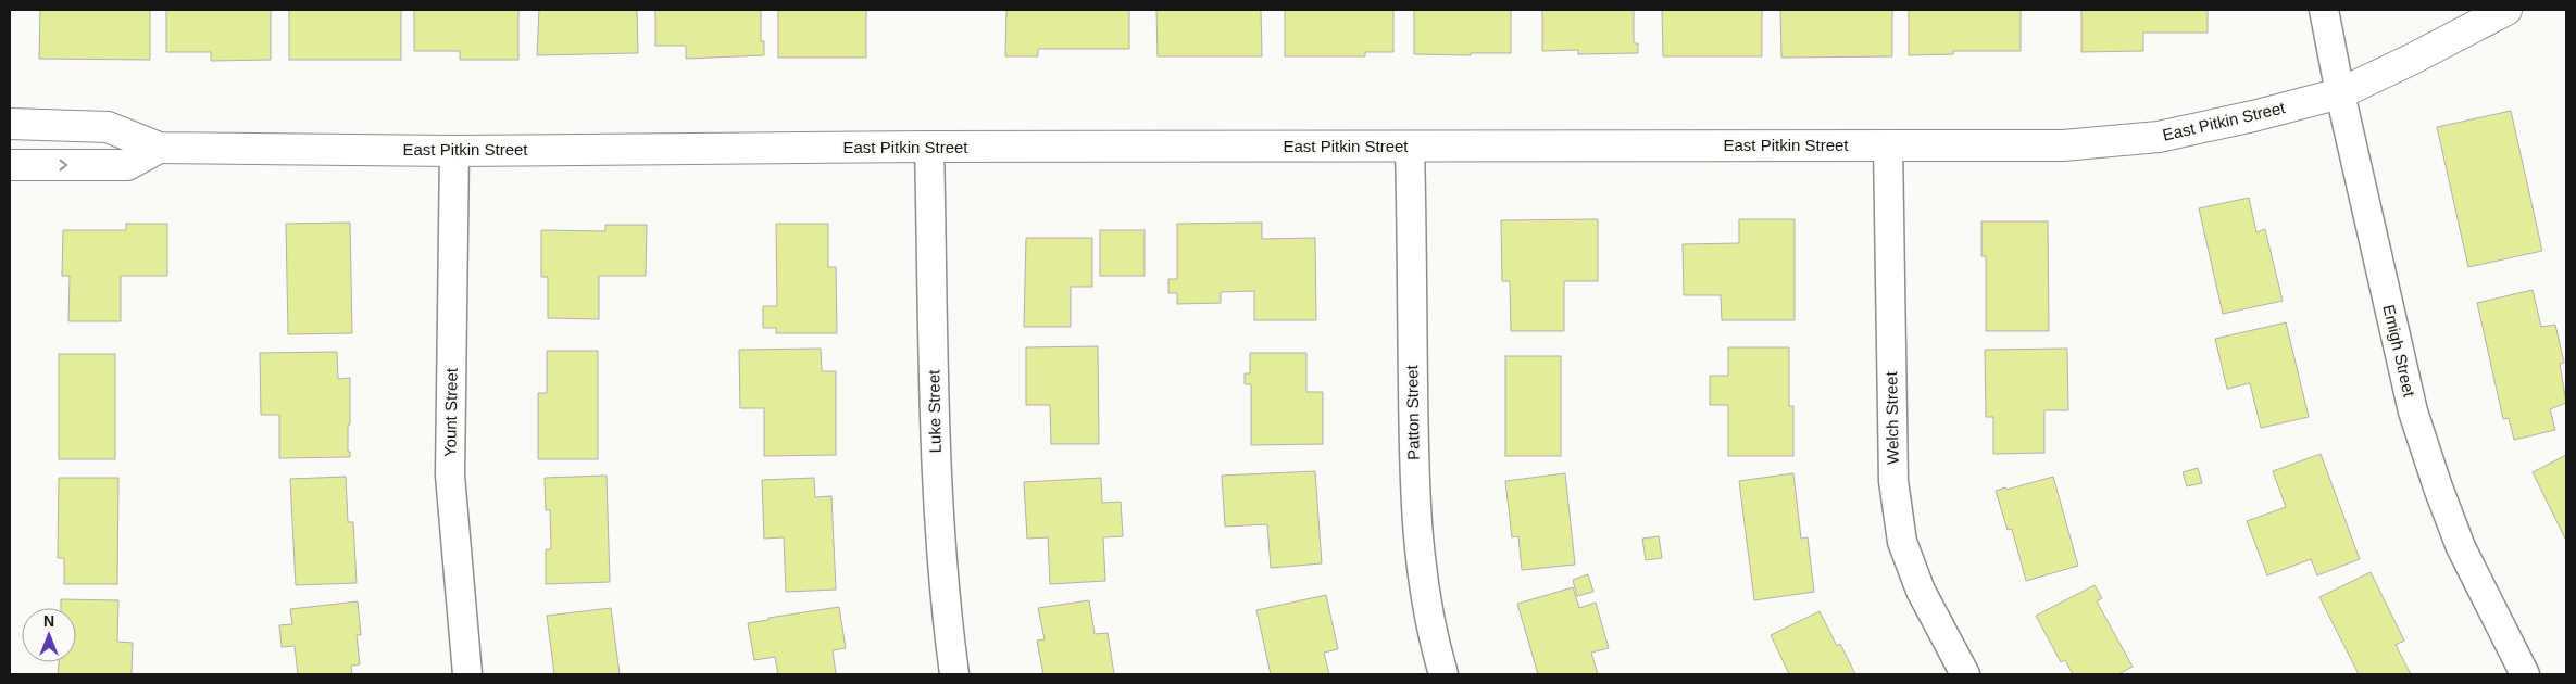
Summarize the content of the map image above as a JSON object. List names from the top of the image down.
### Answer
{
  "streets": {
    "street": [
      "East Pitkin Street",
      "Emigh Street",
      "Luke Street",
      "Yount Street",
      "Patton Street",
      "Welch Street"
    ]
  },
  "crossings": [
    ["East Pitkin Street", "Emigh Street"],
    ["East Pitkin Street", "Luke Street"],
    ["East Pitkin Street", "Yount Street"],
    ["East Pitkin Street", "Patton Street"],
    ["East Pitkin Street", "Welch Street"]
  ],
  "north": "top"
}
